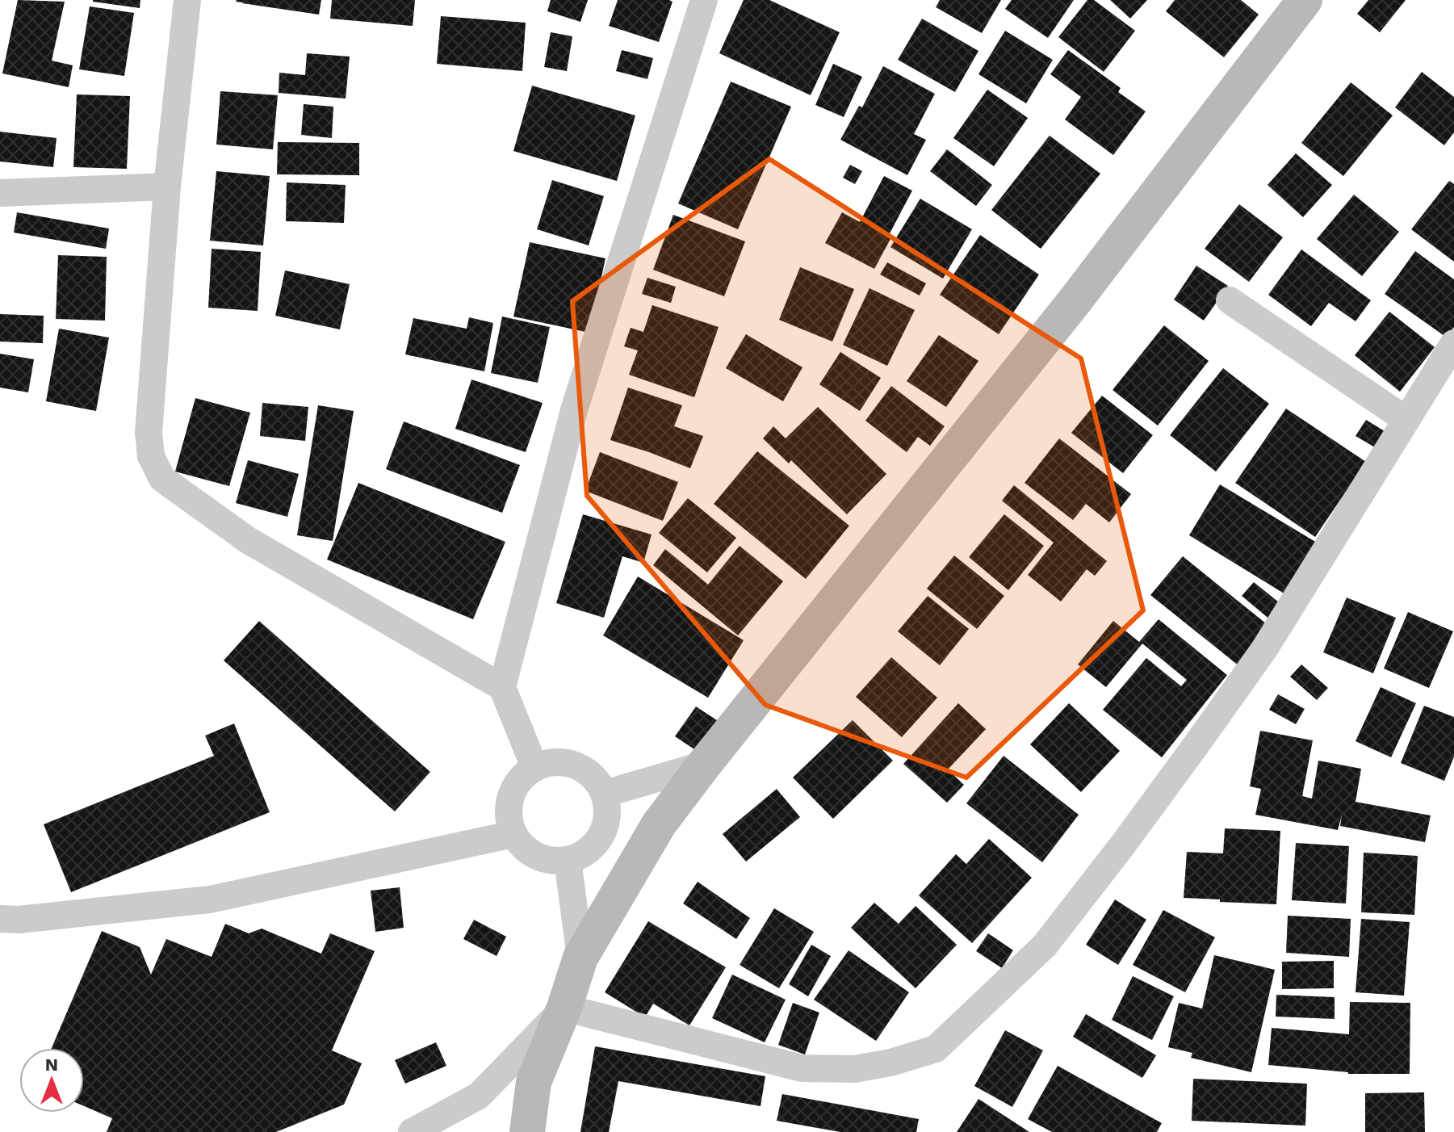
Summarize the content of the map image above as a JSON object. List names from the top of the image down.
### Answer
{
  "north": "top"
}
